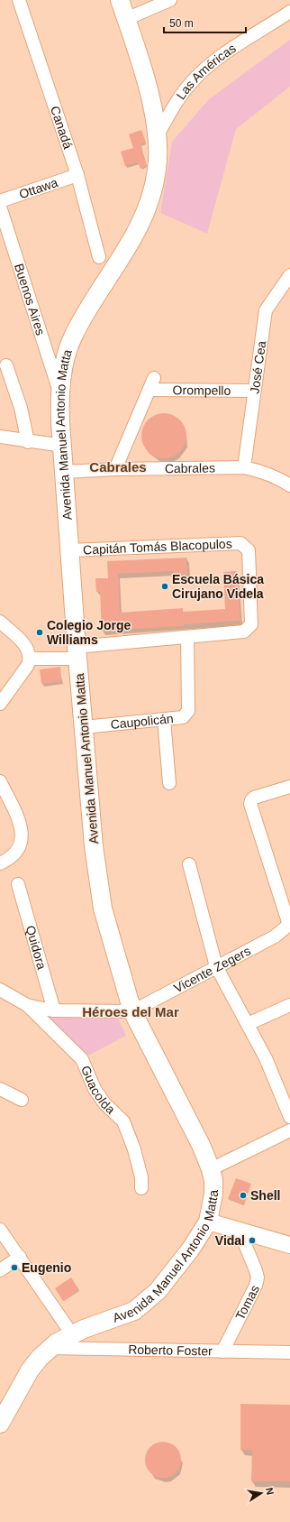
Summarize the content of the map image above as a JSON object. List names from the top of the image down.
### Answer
{
  "streets": {
    "main road": ["Avenida Manuel Antonio Matta"],
    "street": [
      "Las Américas",
      "Canadá",
      "Ottawa",
      "Buenos Aires",
      "José Cea",
      "Orompello",
      "Cabrales",
      "Capitán Tomás Blacopulos",
      "Caupolicán",
      "Quidora",
      "Vicente Zegers",
      "Guacolda",
      "Tomas",
      "Roberto Foster"
    ]
  },
  "crossings": [
    ["Las Américas", "Avenida Manuel Antonio Matta"],
    ["Canadá", "Ottawa"],
    ["Buenos Aires", "Avenida Manuel Antonio Matta"],
    ["José Cea", "Orompello"],
    ["José Cea", "Cabrales"],
    ["Orompello", "Cabrales"],
    ["Avenida Manuel Antonio Matta", "Cabrales"],
    ["Avenida Manuel Antonio Matta", "Capitán Tomás Blacopulos"],
    ["Avenida Manuel Antonio Matta", "Caupolicán"],
    ["Avenida Manuel Antonio Matta", "Vicente Zegers"],
    ["Avenida Manuel Antonio Matta", "Guacolda"],
    ["Avenida Manuel Antonio Matta", "Roberto Foster"],
    ["Capitán Tomás Blacopulos", "Caupolicán"],
    ["Quidora", "Guacolda"],
    ["Vicente Zegers", "Guacolda"],
    ["Tomas", "Roberto Foster"]
  ],
  "districts": ["Cabrales", "Héroes del Mar"],
  "places": [
    "Escuela Básica Cirujano Videla",
    "Colegio Jorge Williams",
    "Shell",
    "Vidal",
    "Eugenio"
  ],
  "scale_bar": "50 m",
  "north": "right"
}
